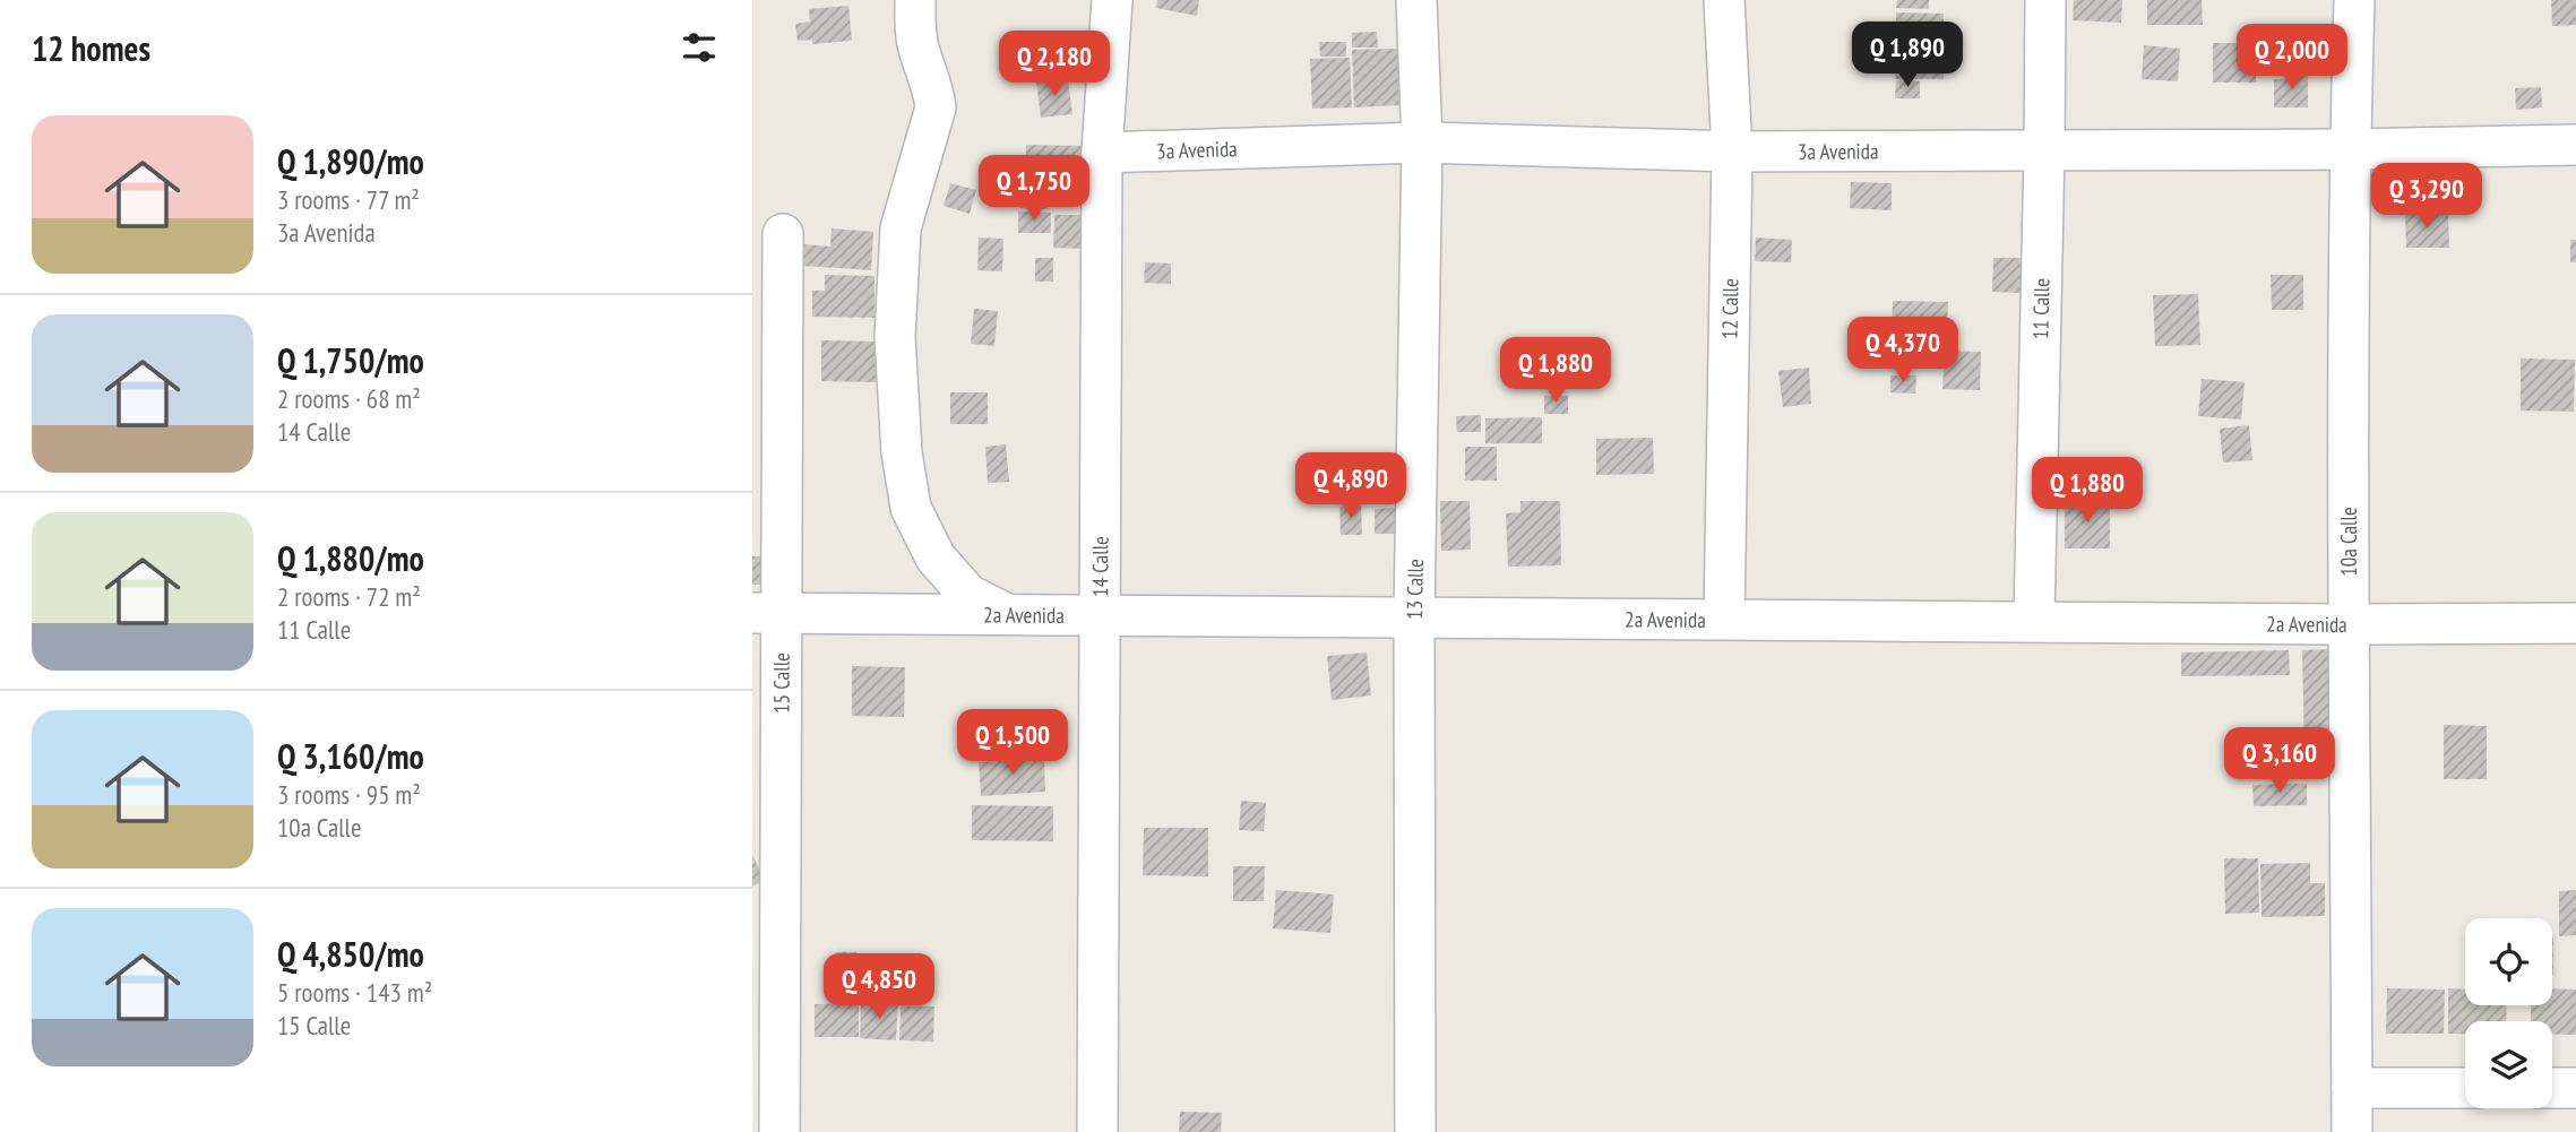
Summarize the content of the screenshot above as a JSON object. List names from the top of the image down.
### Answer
{
  "streets": {
    "street": [
      "3a Avenida",
      "12 Calle",
      "11 Calle",
      "10a Calle",
      "14 Calle",
      "13 Calle",
      "2a Avenida",
      "15 Calle"
    ]
  },
  "crossings": [
    ["3a Avenida", "12 Calle"],
    ["3a Avenida", "11 Calle"],
    ["3a Avenida", "10a Calle"],
    ["3a Avenida", "14 Calle"],
    ["3a Avenida", "13 Calle"],
    ["12 Calle", "2a Avenida"],
    ["11 Calle", "2a Avenida"],
    ["10a Calle", "2a Avenida"],
    ["14 Calle", "2a Avenida"],
    ["13 Calle", "2a Avenida"],
    ["2a Avenida", "15 Calle"]
  ],
  "page": {
    "heading": "12 homes",
    "price": [
      "Q 1,890",
      "Q 2,000",
      "Q 2,180",
      "Q 1,750",
      "Q 3,290",
      "Q 4,370",
      "Q 1,880",
      "Q 4,890",
      "Q 1,880",
      "Q 1,500",
      "Q 3,160",
      "Q 4,850"
    ],
    "list": [
      {
        "name": "Q 1,890/mo",
        "note": "3 rooms · 77 m² · 3a Avenida"
      },
      {
        "name": "Q 1,750/mo",
        "note": "2 rooms · 68 m² · 14 Calle"
      },
      {
        "name": "Q 1,880/mo",
        "note": "2 rooms · 72 m² · 11 Calle"
      },
      {
        "name": "Q 3,160/mo",
        "note": "3 rooms · 95 m² · 10a Calle"
      },
      {
        "name": "Q 4,850/mo",
        "note": "5 rooms · 143 m² · 15 Calle"
      }
    ]
  }
}
